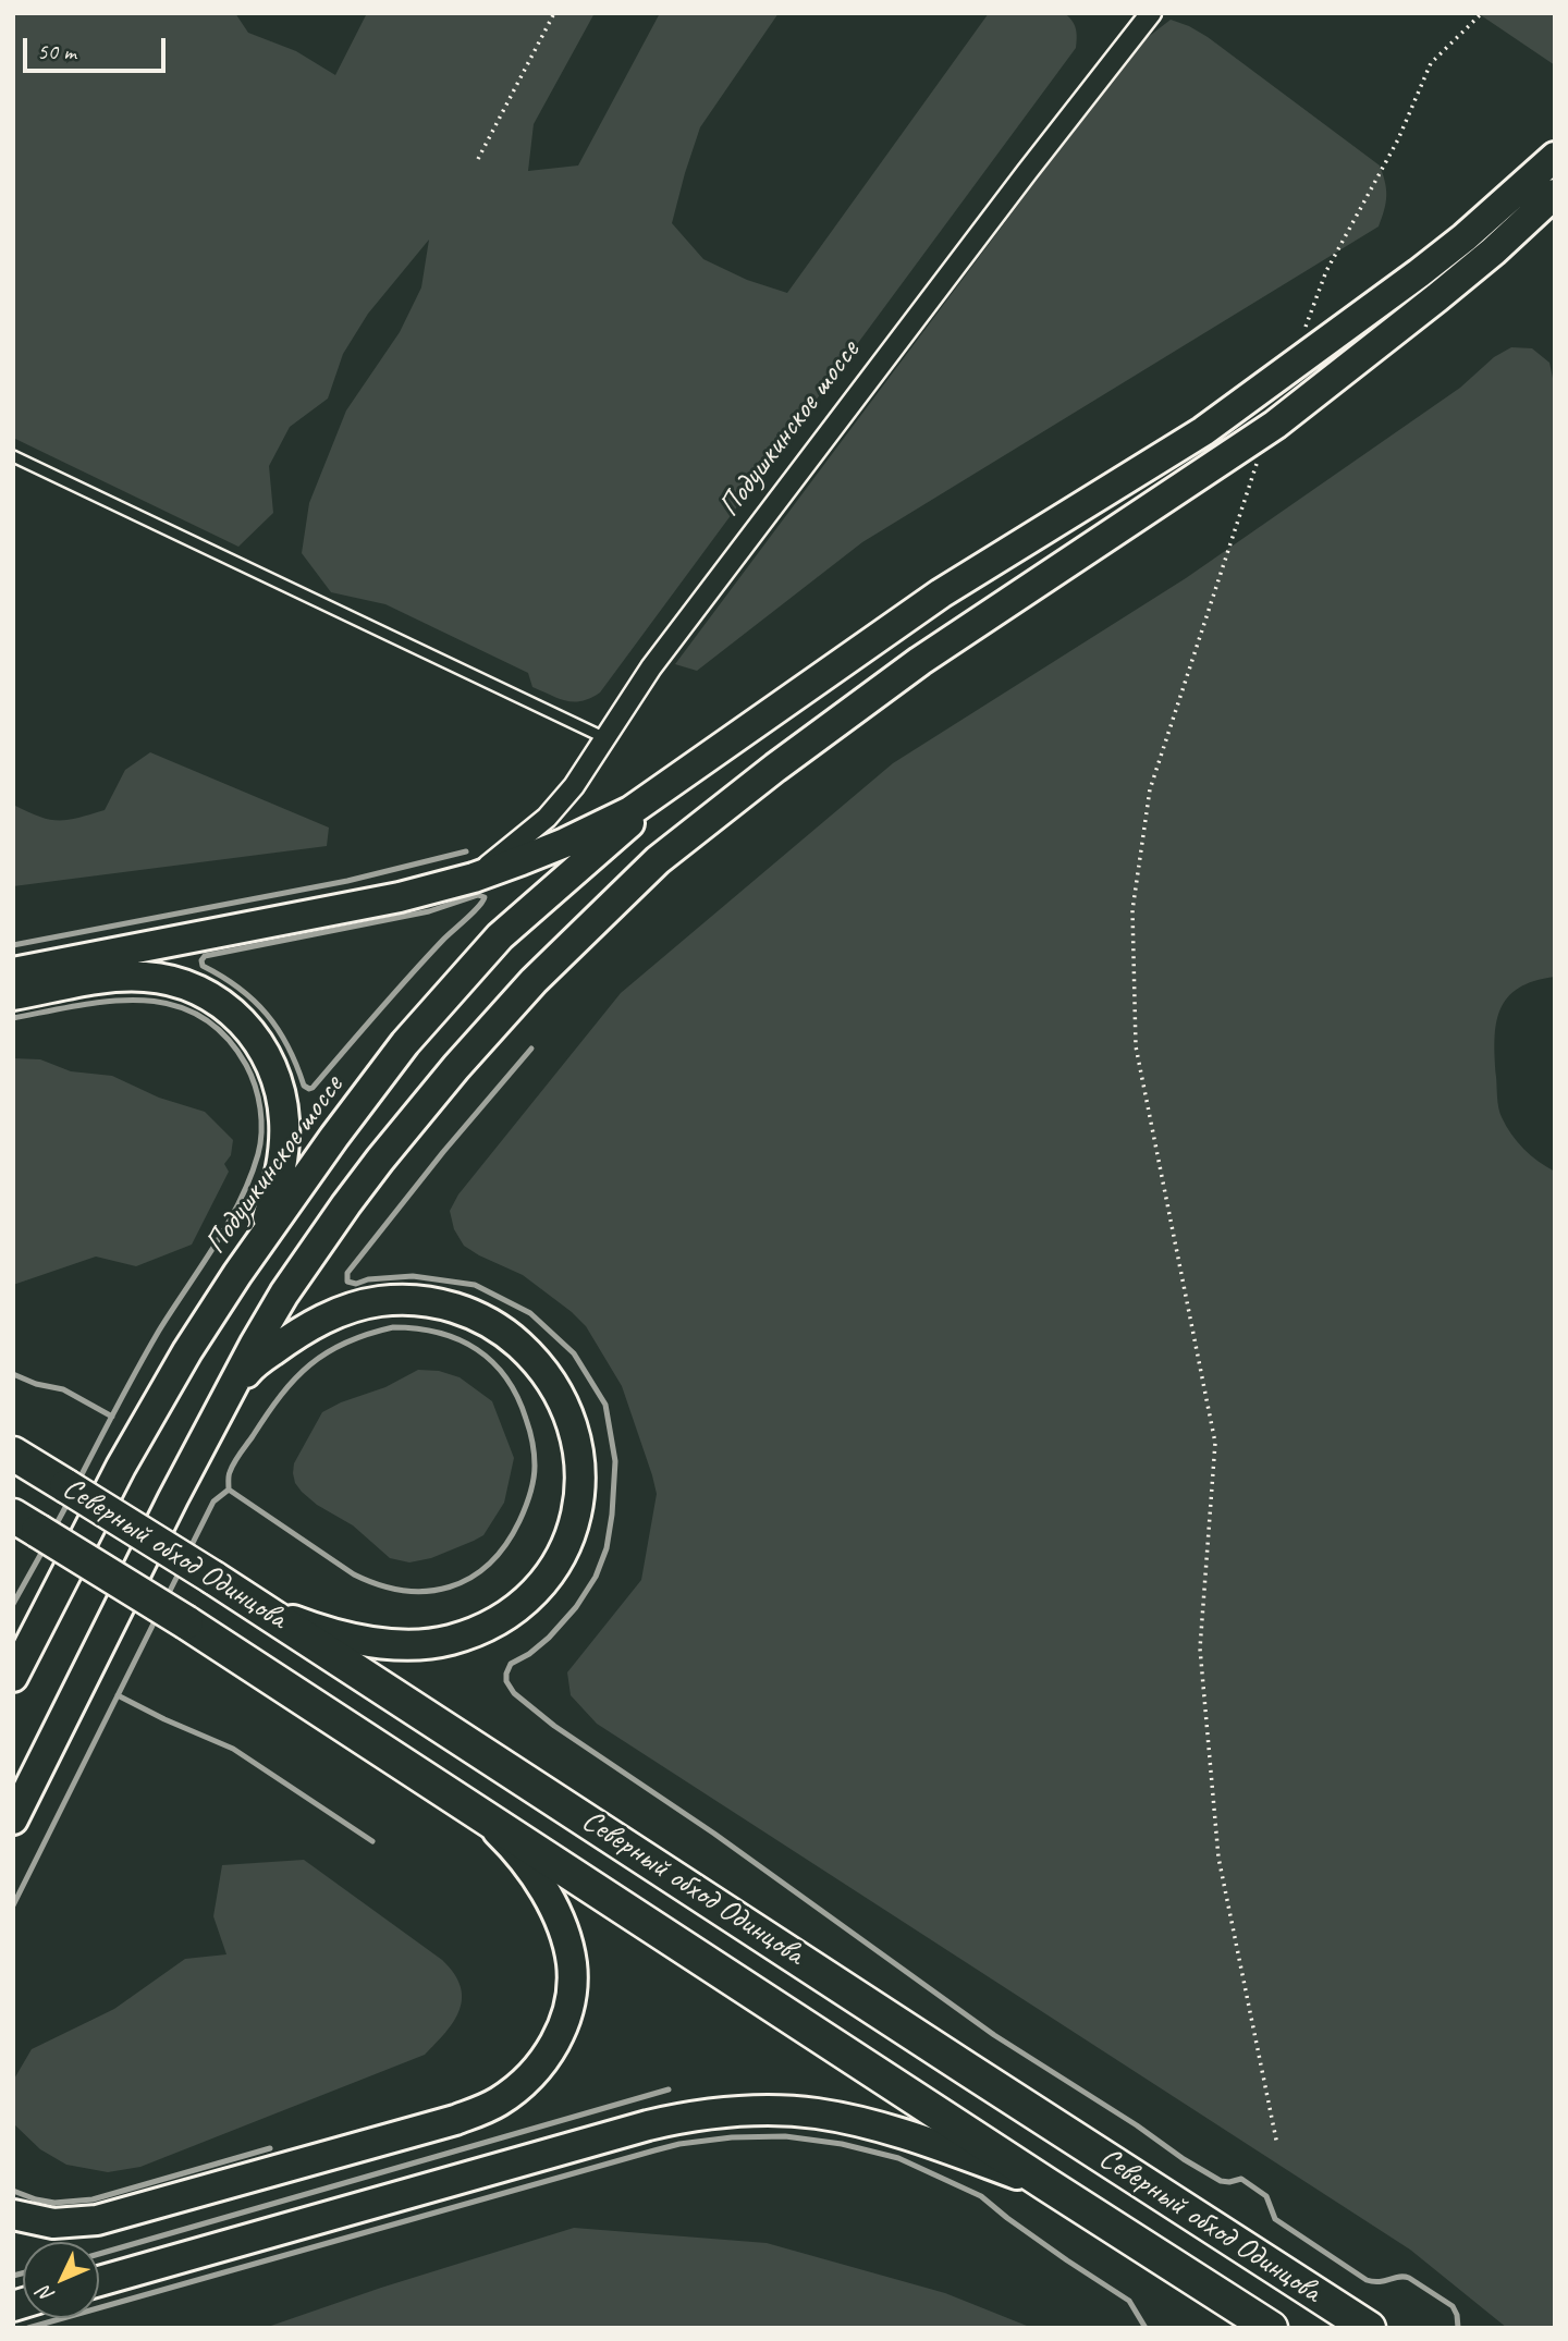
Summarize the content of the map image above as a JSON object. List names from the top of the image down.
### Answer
{
  "streets": {
    "highway": ["Северный обход Одинцова"],
    "main road": ["Подушкинское шоссе"]
  },
  "scale_bar": "50 m",
  "north": "bottom left"
}
